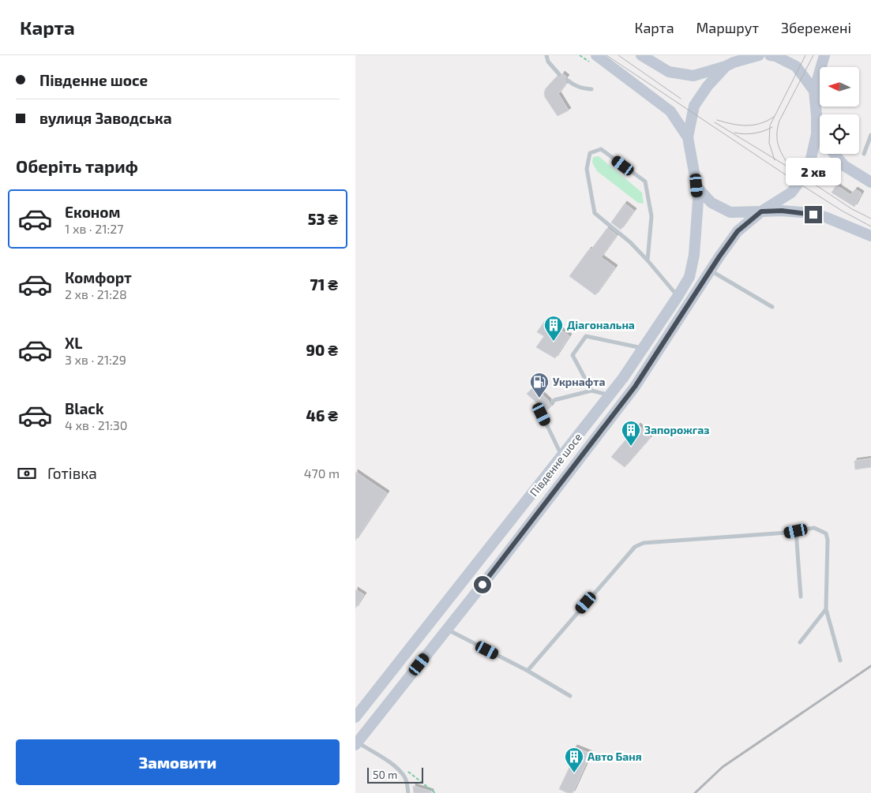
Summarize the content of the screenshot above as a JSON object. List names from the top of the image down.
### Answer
{
  "streets": {
    "main road": ["Південне шосе"]
  },
  "places": {
    "building": ["Діагональна", "Запорожгаз", "Авто Баня"],
    "fuel station": ["Укрнафта"]
  },
  "scale_bar": "50 m",
  "north": "left",
  "page": {
    "header": "Карта",
    "nav": ["Карта", "Маршрут", "Збережені"],
    "banner": ["Південне шосе", "вулиця Заводська"],
    "heading": "Оберіть тариф",
    "bubble": "2 хв",
    "list": [
      {
        "name": "Економ",
        "note": "1 хв · 21:27",
        "value": "53 ₴"
      },
      {
        "name": "Комфорт",
        "note": "2 хв · 21:28",
        "value": "71 ₴"
      },
      {
        "name": "XL",
        "note": "3 хв · 21:29",
        "value": "90 ₴"
      },
      {
        "name": "Black",
        "note": "4 хв · 21:30",
        "value": "46 ₴"
      }
    ],
    "pay": ["Готівка", "470 m"],
    "buttons": "Замовити",
    "scale": "50 m"
  }
}
